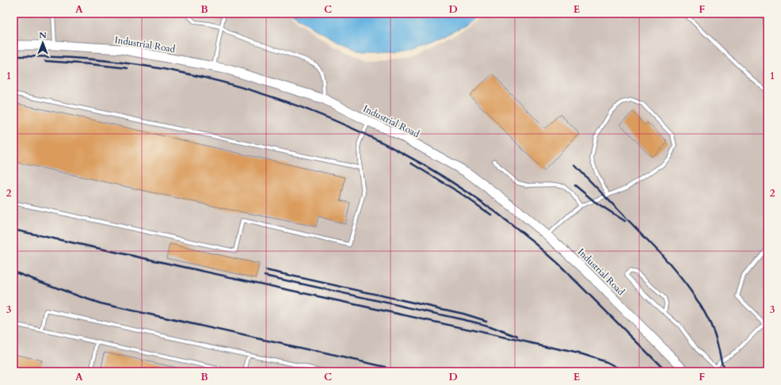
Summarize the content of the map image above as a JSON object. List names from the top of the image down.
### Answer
{
  "streets": {
    "street": ["Industrial Road"]
  },
  "north": "top",
  "grid": {
    "columns": [
      "A",
      "B",
      "C",
      "D",
      "E",
      "F"
    ],
    "rows": ["1", "2", "3"]
  }
}
